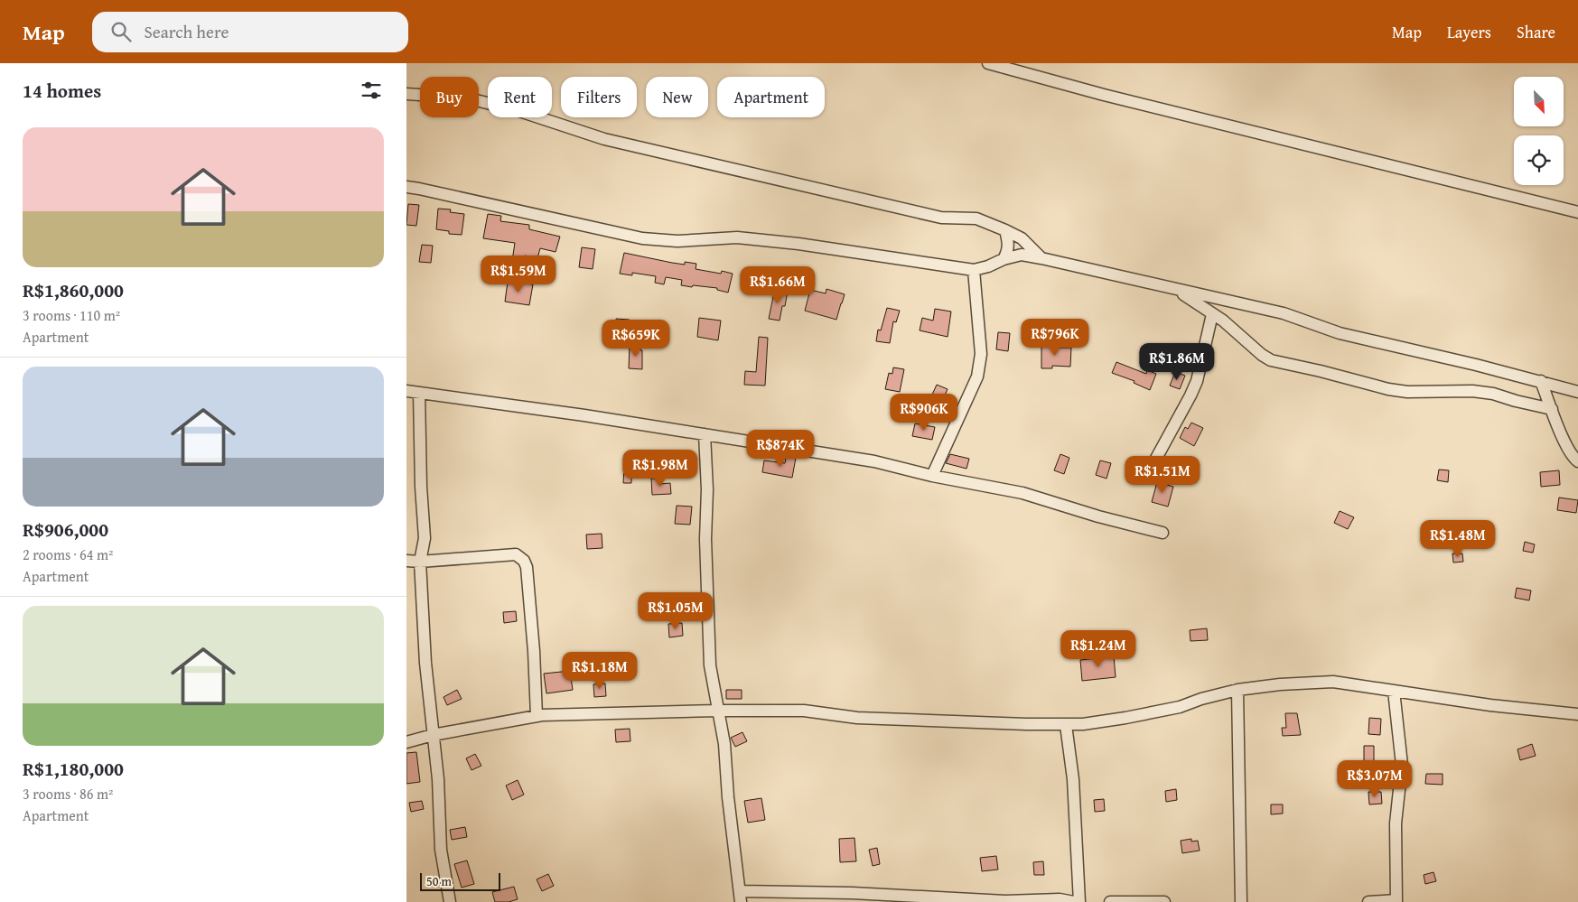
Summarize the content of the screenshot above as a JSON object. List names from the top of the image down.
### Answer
{
  "scale_bar": "50 m",
  "north": "bottom right",
  "page": {
    "header": "Map",
    "search": "Search here",
    "nav": ["Map", "Layers", "Share"],
    "heading": "14 homes",
    "chip": [
      "Buy",
      "Rent",
      "Filters",
      "New",
      "Apartment"
    ],
    "list": [
      {
        "name": "R$1,860,000",
        "note": "3 rooms · 110 m² · Apartment"
      },
      {
        "name": "R$906,000",
        "note": "2 rooms · 64 m² · Apartment"
      },
      {
        "name": "R$1,180,000",
        "note": "3 rooms · 86 m² · Apartment"
      }
    ],
    "price": [
      "R$1.59M",
      "R$1.66M",
      "R$796K",
      "R$659K",
      "R$1.86M",
      "R$906K",
      "R$874K",
      "R$1.98M",
      "R$1.51M",
      "R$1.48M",
      "R$1.05M",
      "R$1.24M",
      "R$1.18M",
      "R$3.07M"
    ],
    "scale": "50 m"
  }
}
